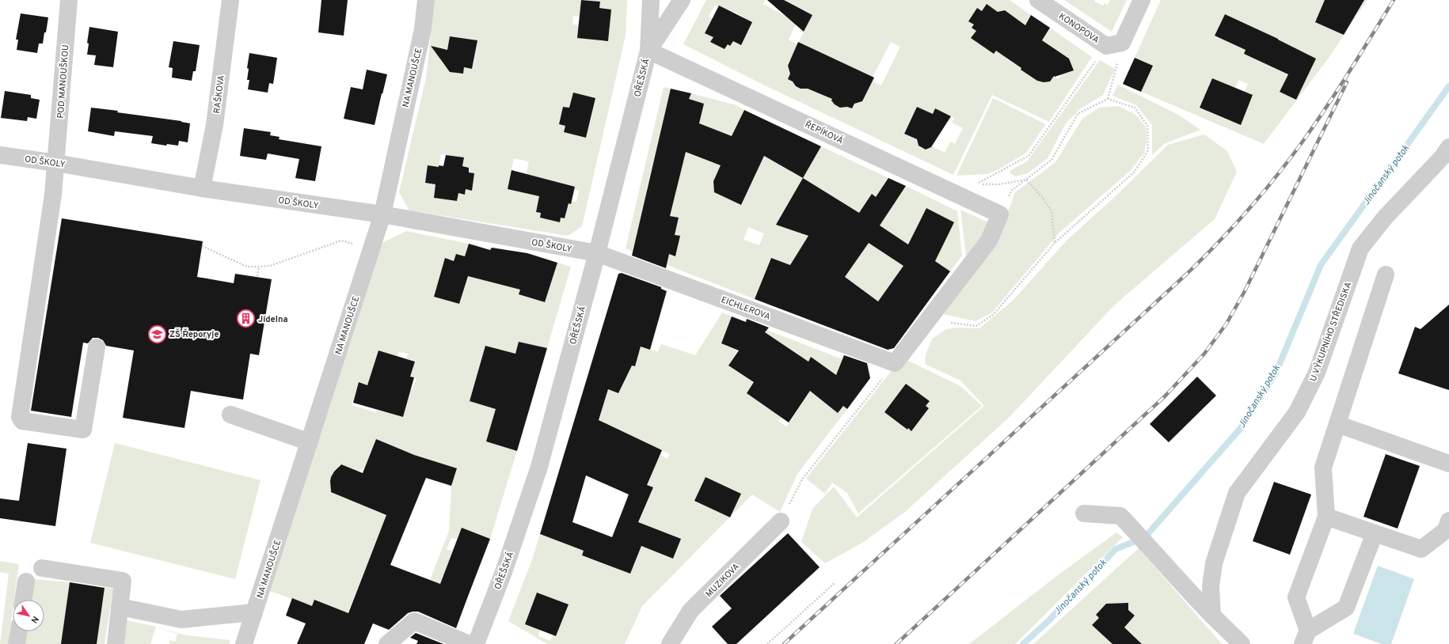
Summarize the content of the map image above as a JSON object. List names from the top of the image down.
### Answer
{
  "streets": {
    "street": [
      "KONOPOVA",
      "NA MANOUŠCE",
      "OŘEŠSKÁ",
      "POD MANOUŠKOU",
      "RAŠKOVA",
      "ŘEPÍKOVÁ",
      "OD ŠKOLY",
      "EICHLEROVA",
      "U VÝKUPNÍHO STŘEDISKA",
      "MUZIKOVA"
    ]
  },
  "crossings": [
    ["NA MANOUŠCE", "OD ŠKOLY"],
    ["OŘEŠSKÁ", "ŘEPÍKOVÁ"],
    ["OŘEŠSKÁ", "OD ŠKOLY"],
    ["OŘEŠSKÁ", "EICHLEROVA"],
    ["POD MANOUŠKOU", "OD ŠKOLY"],
    ["RAŠKOVA", "OD ŠKOLY"],
    ["OD ŠKOLY", "EICHLEROVA"]
  ],
  "water": ["Jinočanský potok"],
  "places": {
    "building": ["Jídelna"],
    "school or university": ["ZŠ Řeporyje"]
  },
  "north": "bottom right"
}
